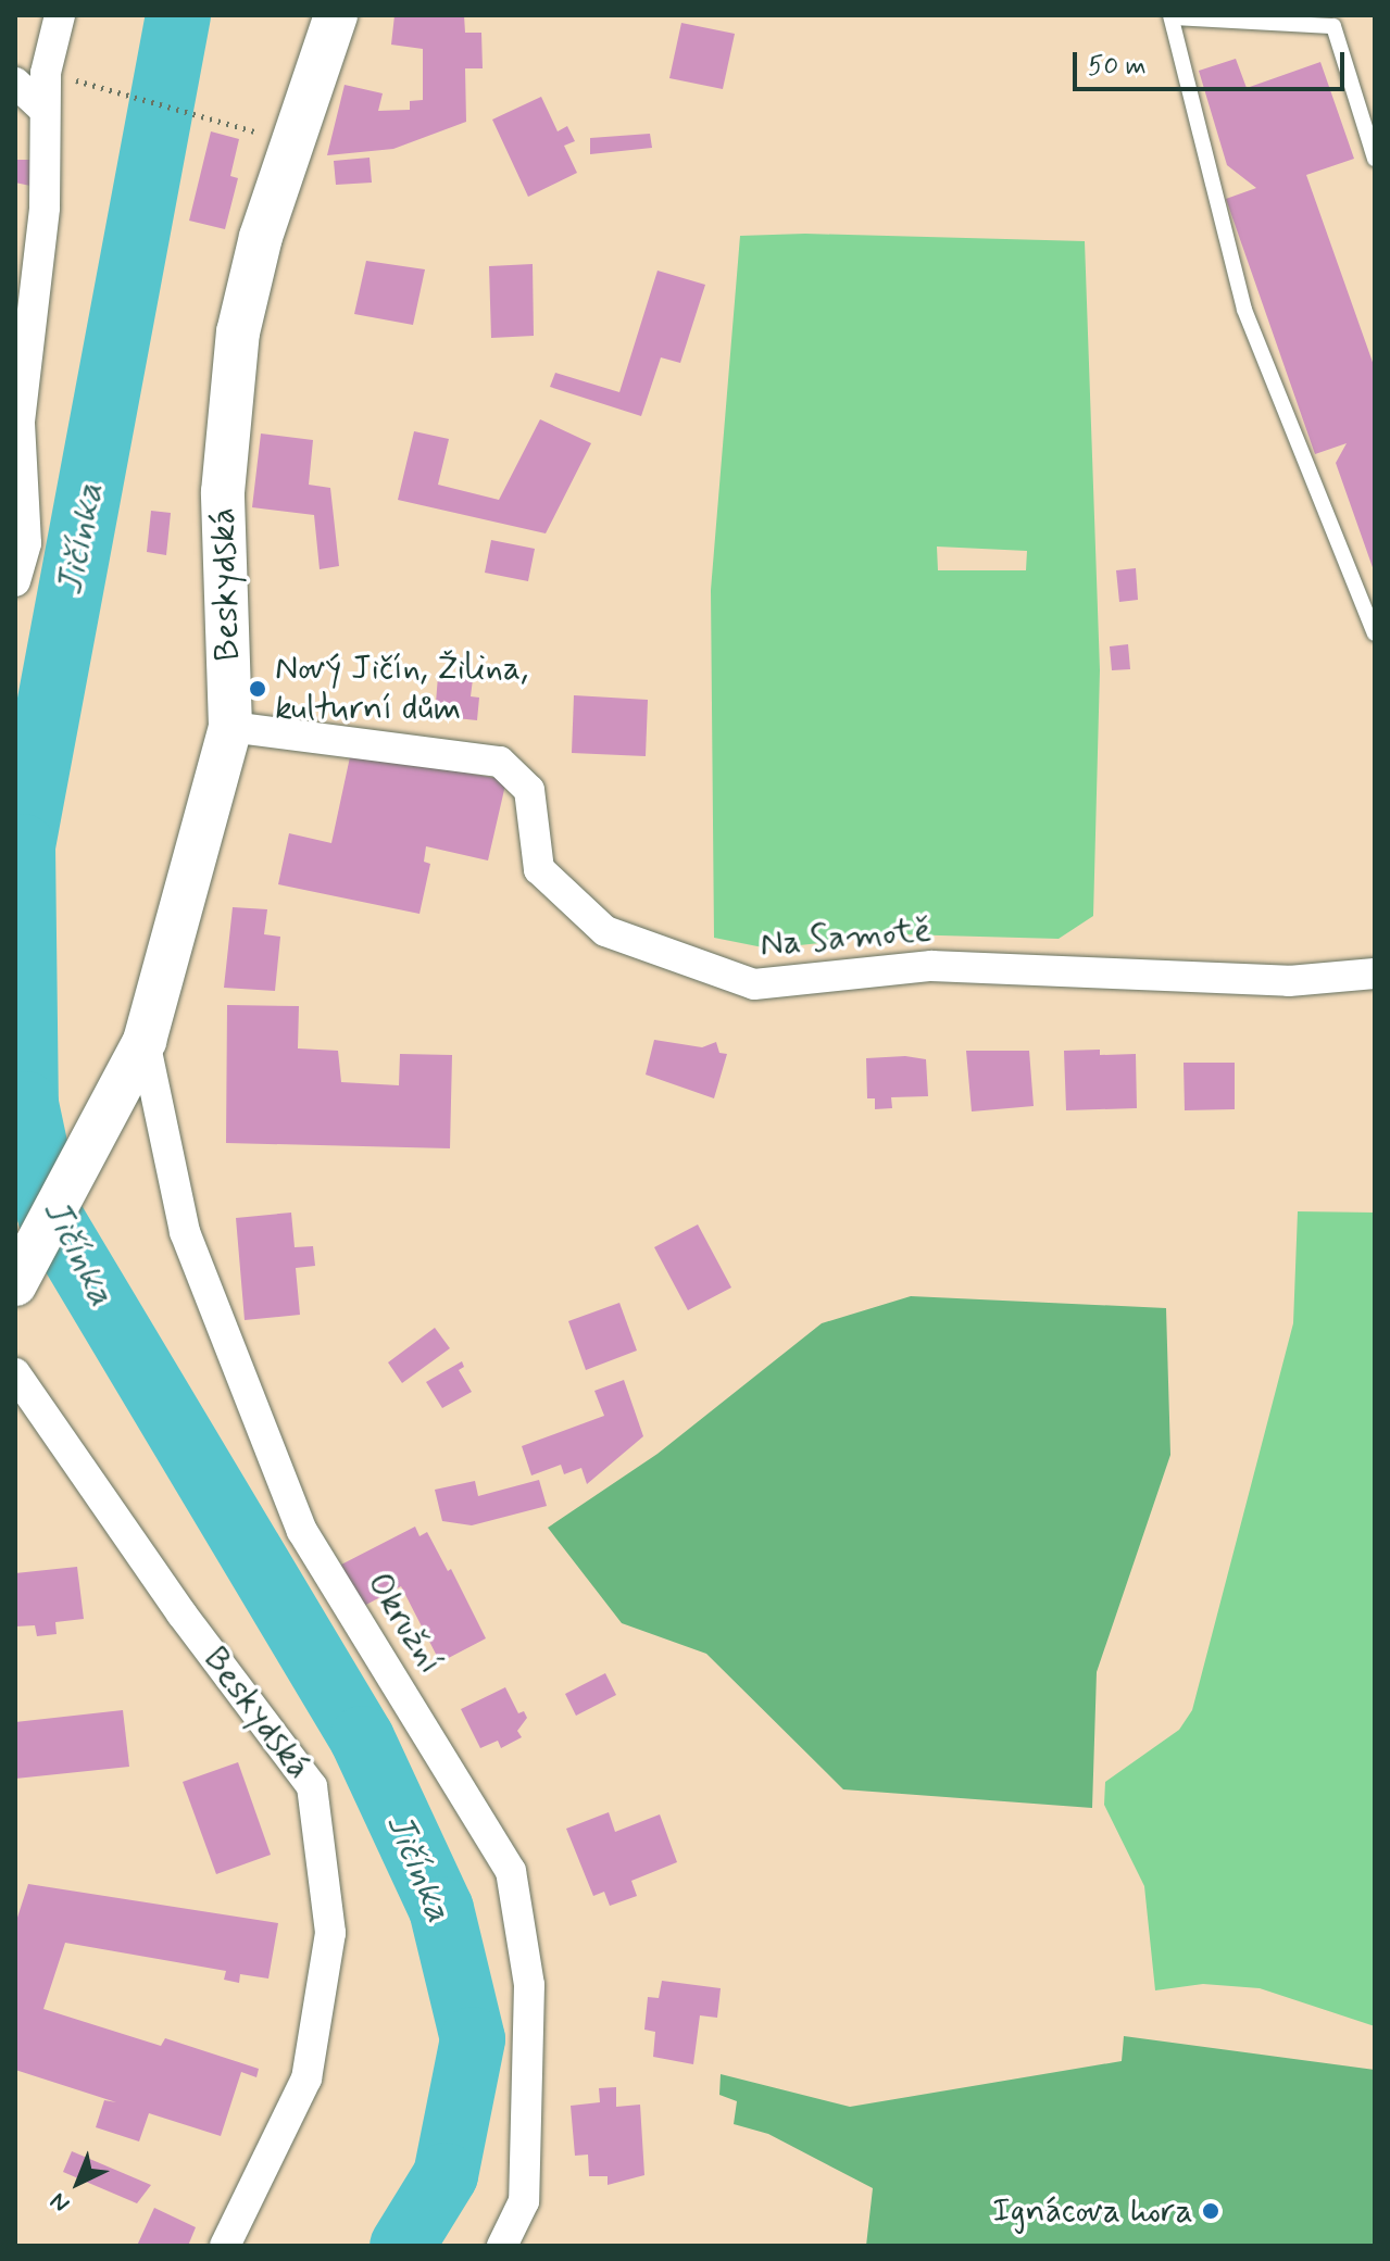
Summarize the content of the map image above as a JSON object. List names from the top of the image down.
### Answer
{
  "streets": {
    "street": ["Beskydská", "Na Samotě", "Okružní"]
  },
  "crossings": [
    ["Beskydská", "Na Samotě"],
    ["Beskydská", "Okružní"]
  ],
  "water": ["Jičínka"],
  "places": ["Nový Jičín, Žilina, kulturní dům", "Ignácova hora"],
  "scale_bar": "50 m",
  "north": "bottom left"
}
